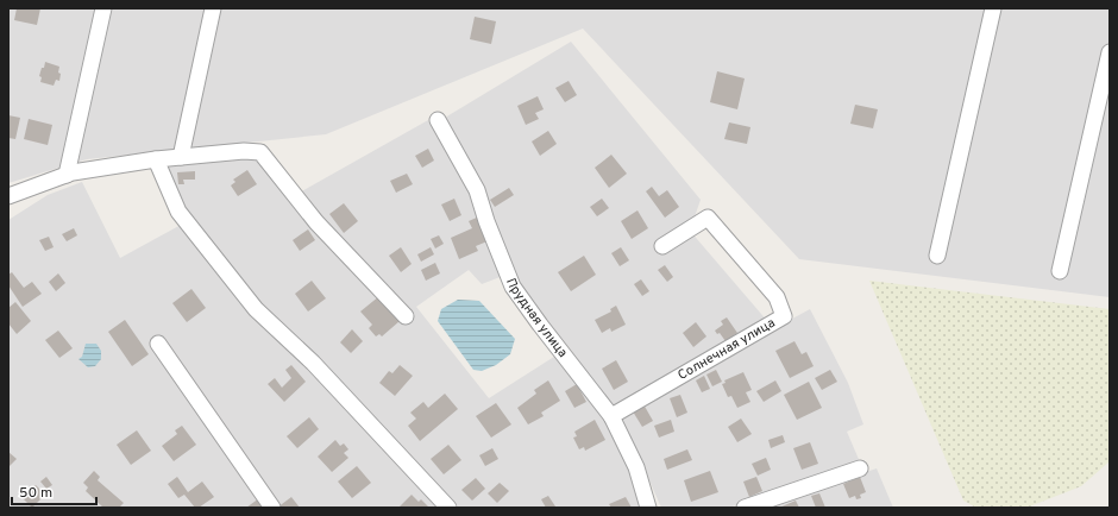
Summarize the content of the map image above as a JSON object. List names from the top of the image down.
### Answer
{
  "streets": {
    "street": ["Прудная улица", "Солнечная улица"]
  },
  "crossings": [
    ["Прудная улица", "Солнечная улица"]
  ],
  "scale_bar": "50 m"
}
